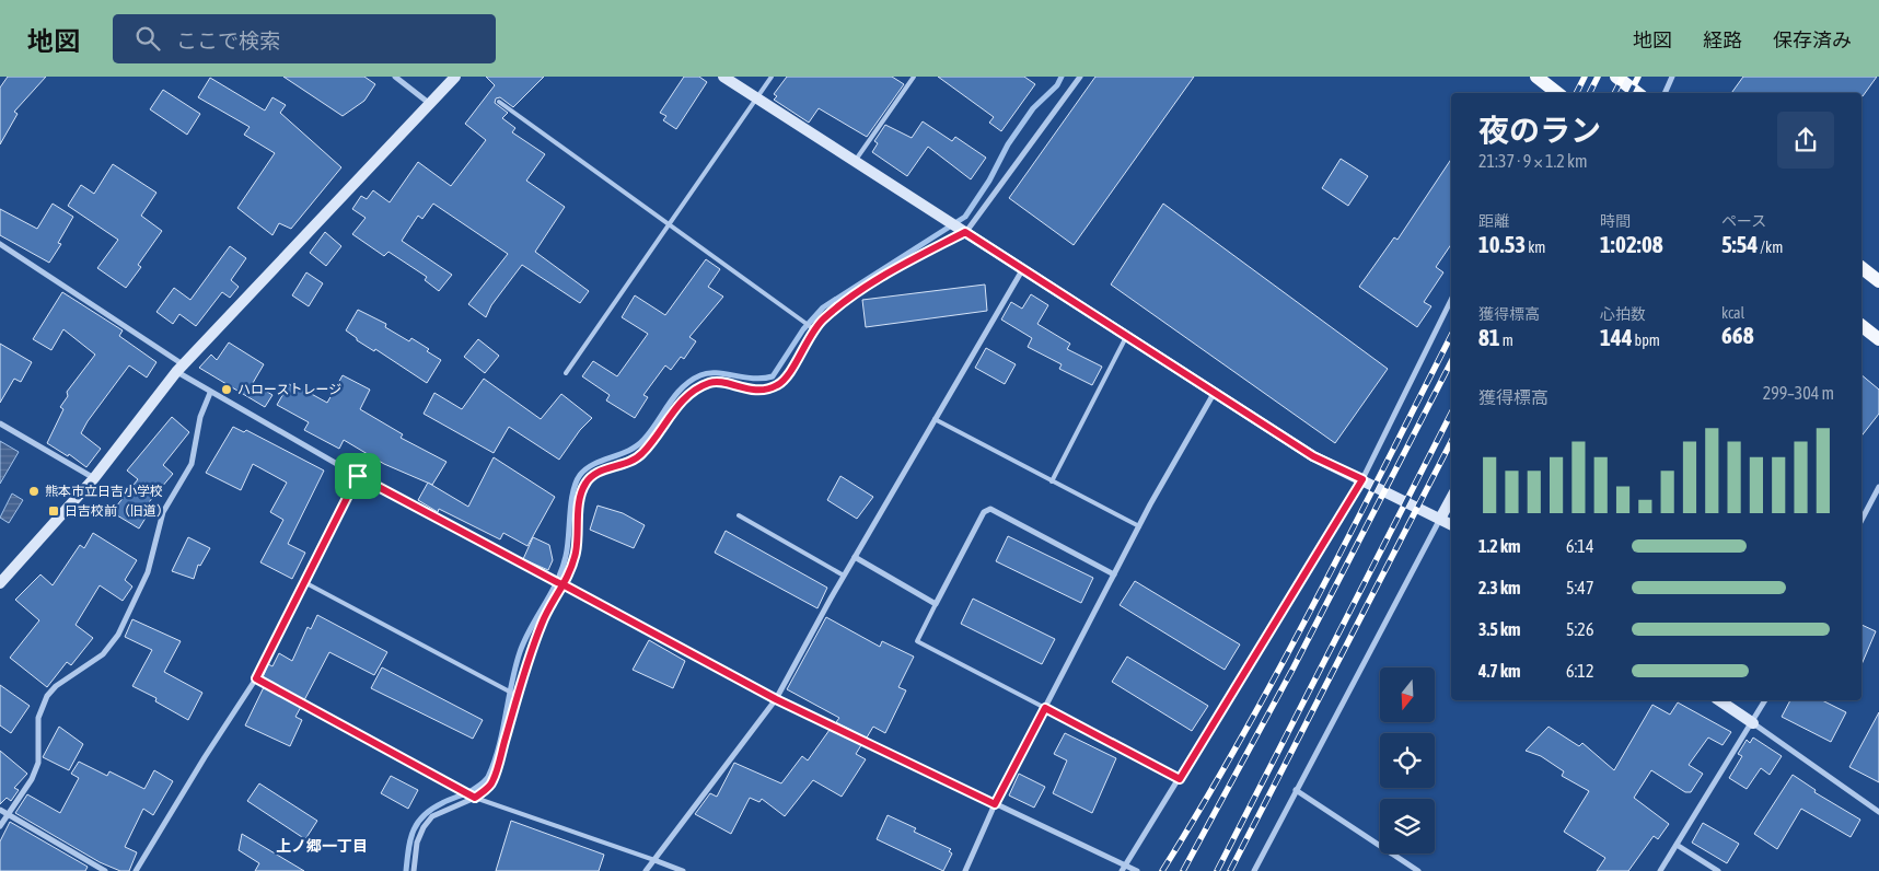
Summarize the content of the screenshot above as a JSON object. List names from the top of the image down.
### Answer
{
  "districts": ["上ノ郷一丁目"],
  "places": {
    "other": ["ハローストレージ", "熊本市立日吉小学校"],
    "transit": ["日吉校前（旧道）"]
  },
  "north": "bottom",
  "page": {
    "header": "地図",
    "search": "ここで検索",
    "nav": ["地図", "経路", "保存済み"],
    "heading": ["夜のラン", "21:37 · 9 × 1.2 km"],
    "stats": [
      ["距離", "10.53 km"],
      ["時間", "1:02:08"],
      ["ペース", "5:54 /km"],
      ["獲得標高", "81 m"],
      ["心拍数", "144 bpm"],
      ["kcal", "668"]
    ],
    "chart": ["獲得標高", "299–304 m"],
    "list": [
      {
        "name": "1.2 km",
        "note": "6:14"
      },
      {
        "name": "2.3 km",
        "note": "5:47"
      },
      {
        "name": "3.5 km",
        "note": "5:26"
      },
      {
        "name": "4.7 km",
        "note": "6:12"
      }
    ]
  }
}
